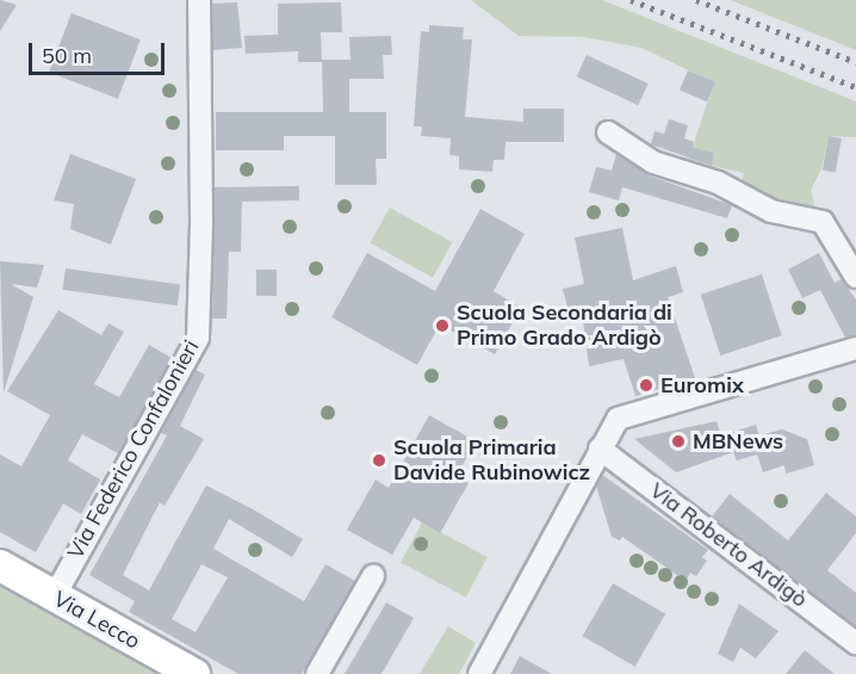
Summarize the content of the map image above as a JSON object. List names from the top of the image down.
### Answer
{
  "streets": {
    "main road": ["Via Lecco"],
    "street": ["Via Federico Confalonieri", "Via Roberto Ardigò"]
  },
  "crossings": [
    ["Via Federico Confalonieri", "Via Lecco"]
  ],
  "places": [
    "Scuola Secondaria di Primo Grado Ardigò",
    "Euromix",
    "MBNews",
    "Scuola Primaria Davide Rubinowicz"
  ],
  "scale_bar": "50 m"
}
